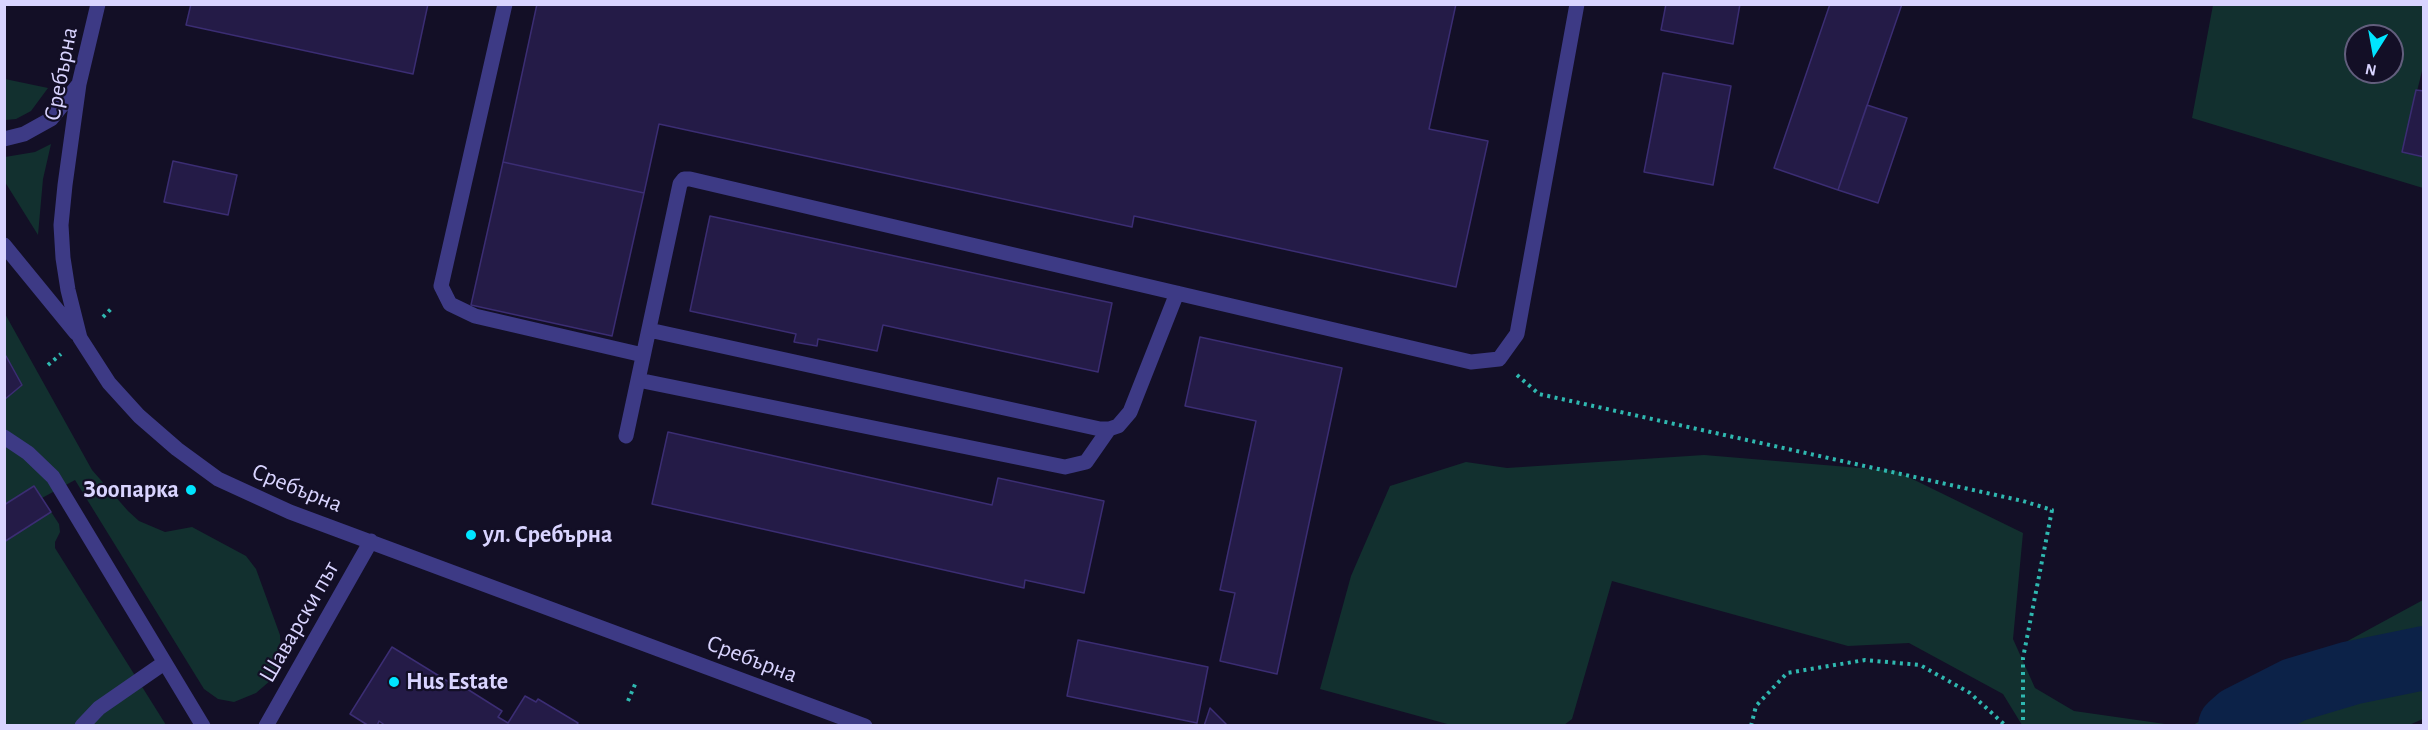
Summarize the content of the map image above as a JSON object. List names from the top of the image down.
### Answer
{
  "streets": {
    "street": ["Сребърна", "Шаварски път"]
  },
  "crossings": [
    ["Сребърна", "Шаварски път"]
  ],
  "places": ["Зоопарка", "ул. Сребърна", "Hus Estate"],
  "north": "bottom"
}
